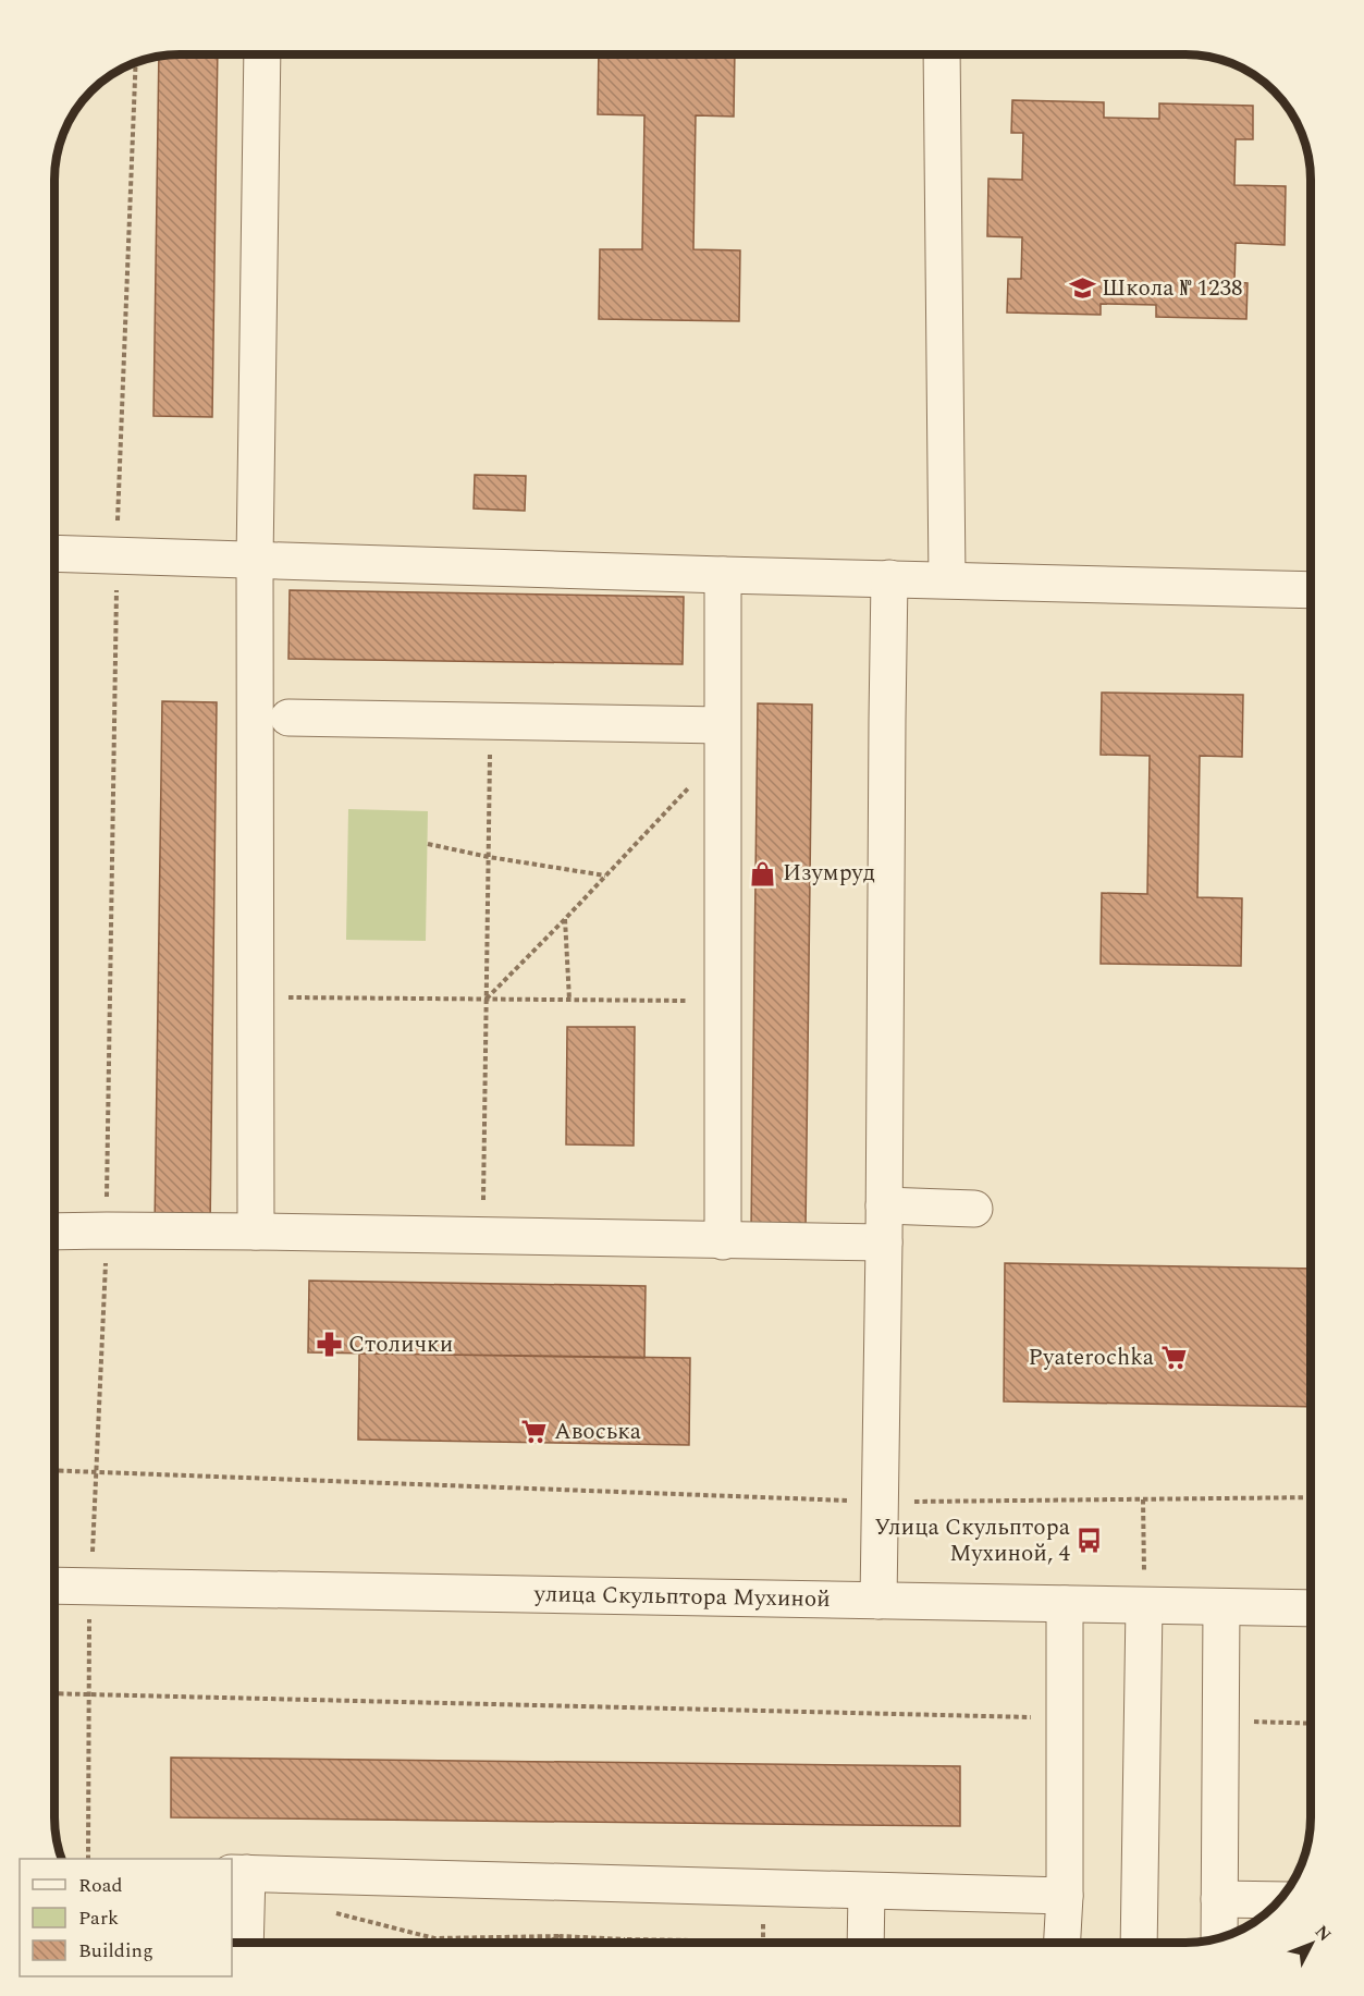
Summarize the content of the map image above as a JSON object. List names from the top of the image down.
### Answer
{
  "streets": {
    "street": ["улица Скульптора Мухиной"]
  },
  "places": {
    "school or university": ["Школа № 1238"],
    "shop": ["Изумруд"],
    "pharmacy": ["Столички"],
    "supermarket": ["Pyaterochka", "Авоська"],
    "bus stop": ["Улица Скульптора Мухиной, 4"]
  },
  "legend": ["Road", "Park", "Building"],
  "north": "top right"
}
